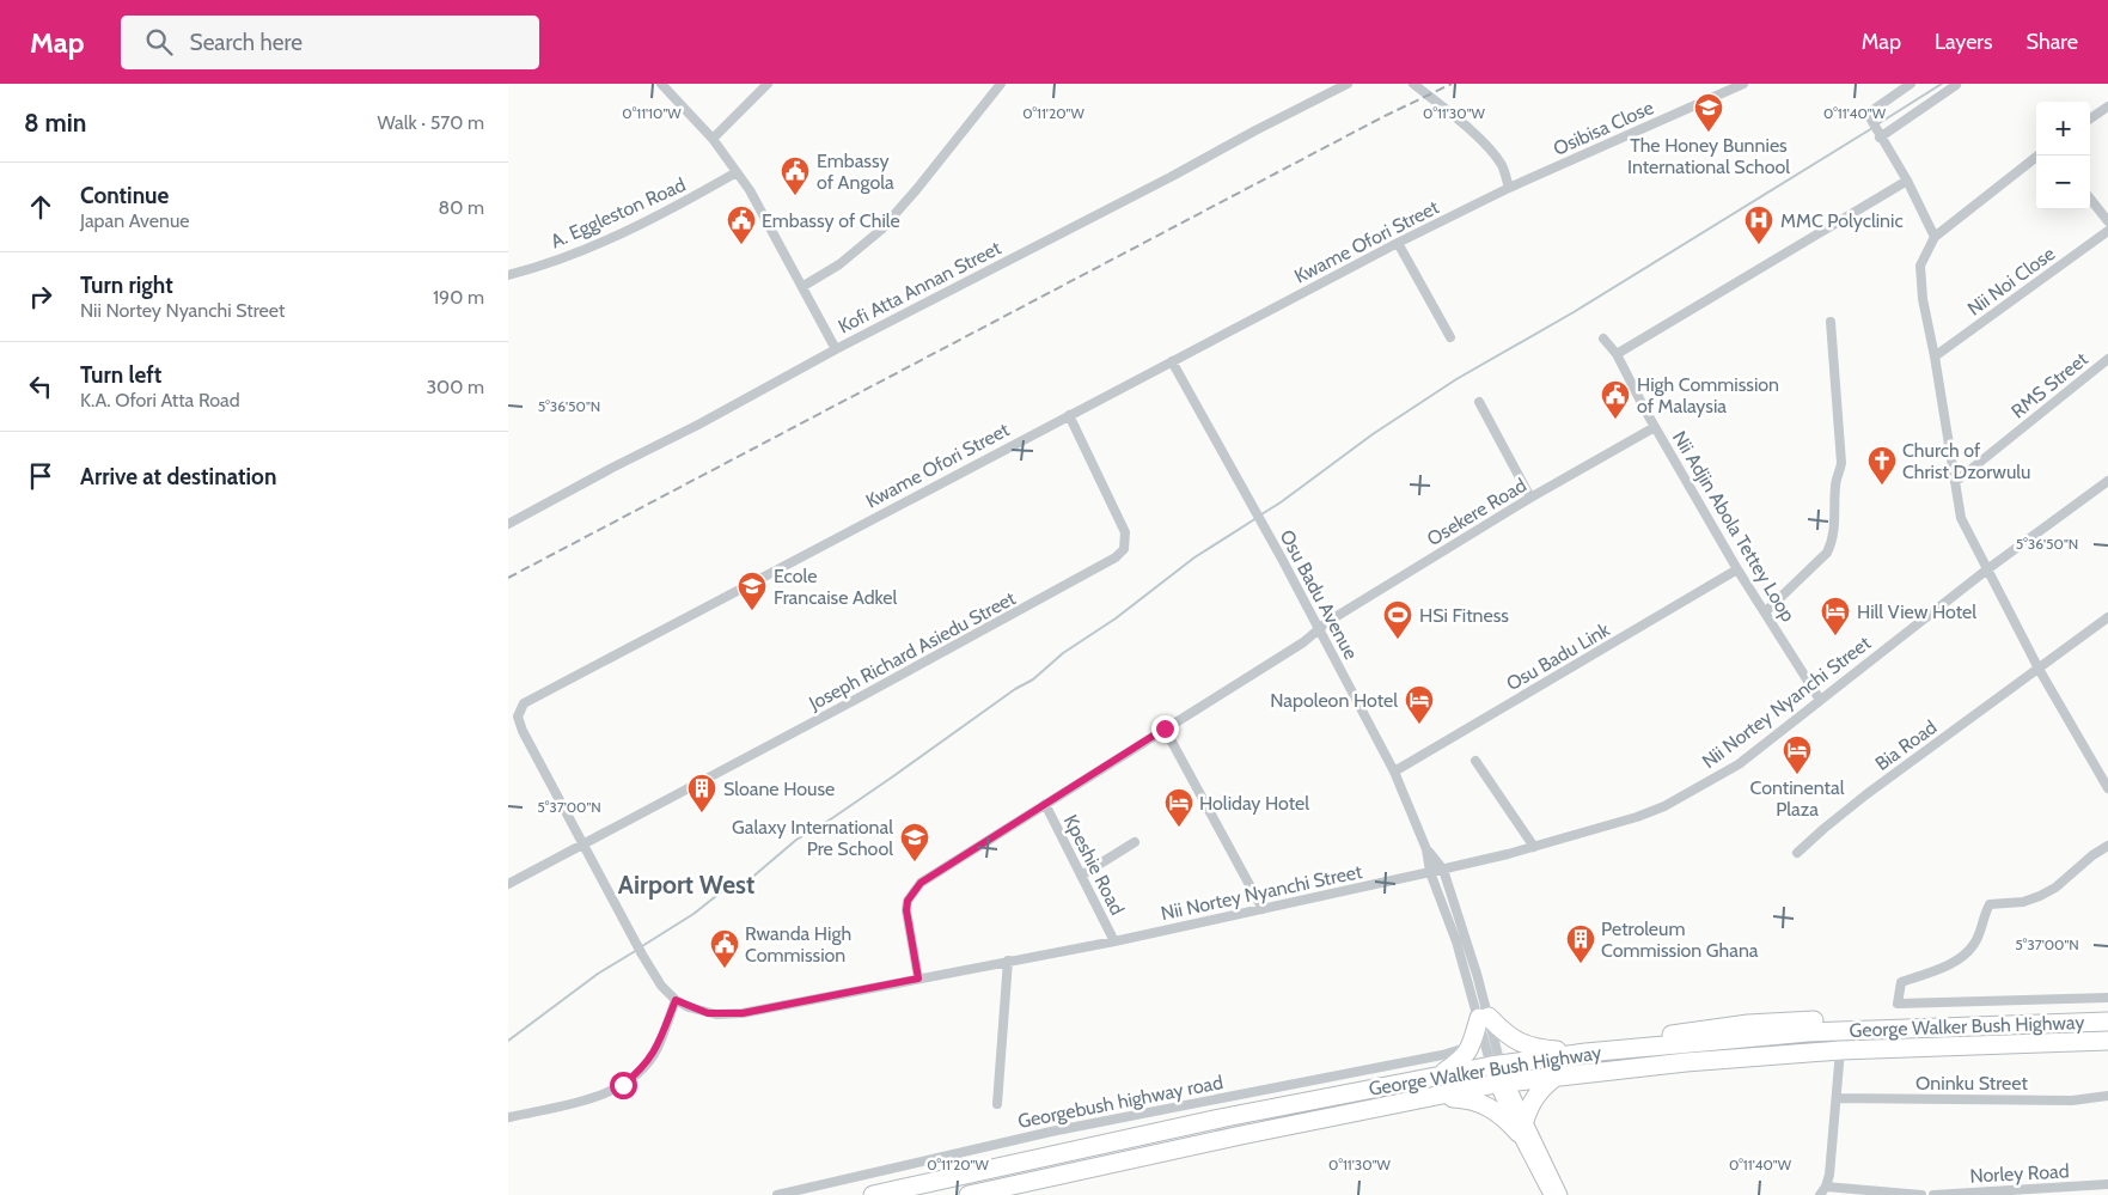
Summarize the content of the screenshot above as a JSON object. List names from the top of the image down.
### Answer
{
  "streets": {
    "highway": ["George Walker Bush Highway"],
    "street": [
      "Osibisa Close",
      "A. Eggleston Road",
      "Kwame Ofori Street",
      "Nii Noi Close",
      "Kofi Atta Annan Street",
      "RMS Street",
      "Osekere Road",
      "Nii Adjin Abola Tettey Loop",
      "Osu Badu Avenue",
      "Joseph Richard Asiedu Street",
      "Osu Badu Link",
      "Nii Nortey Nyanchi Street",
      "Bia Road",
      "Kpeshie Road",
      "Oninku Street",
      "Georgebush highway road",
      "Norley Road"
    ]
  },
  "crossings": [
    ["Osibisa Close", "Kwame Ofori Street"],
    ["Kwame Ofori Street", "Osu Badu Avenue"],
    ["Kwame Ofori Street", "Joseph Richard Asiedu Street"],
    ["Kwame Ofori Street", "Nii Nortey Nyanchi Street"],
    ["Osekere Road", "Nii Adjin Abola Tettey Loop"],
    ["Osekere Road", "Osu Badu Avenue"],
    ["Osekere Road", "Nii Nortey Nyanchi Street"],
    ["Osekere Road", "Kpeshie Road"],
    ["Nii Adjin Abola Tettey Loop", "Osu Badu Link"],
    ["Nii Adjin Abola Tettey Loop", "Nii Nortey Nyanchi Street"],
    ["Osu Badu Avenue", "Osu Badu Link"],
    ["Osu Badu Avenue", "Nii Nortey Nyanchi Street"],
    ["Osu Badu Avenue", "George Walker Bush Highway"],
    ["Joseph Richard Asiedu Street", "Nii Nortey Nyanchi Street"],
    ["Nii Nortey Nyanchi Street", "Kpeshie Road"]
  ],
  "districts": ["Airport West"],
  "places": {
    "school or university": ["The Honey Bunnies International School", "Ecole Francaise Adkel", "Galaxy International Pre School"],
    "public building": [
      "Embassy of Angola",
      "Embassy of Chile",
      "High Commission of Malaysia",
      "Rwanda High Commission"
    ],
    "hospital": ["MMC Polyclinic"],
    "church": ["Church of Christ Dzorwulu"],
    "hotel": [
      "Hill View Hotel",
      "Napoleon Hotel",
      "Continental Plaza",
      "Holiday Hotel"
    ],
    "sports": ["HSi Fitness"],
    "building": ["Sloane House", "Petroleum Commission Ghana"]
  },
  "page": {
    "header": "Map",
    "search": "Search here",
    "nav": ["Map", "Layers", "Share"],
    "heading": ["8 min", "Walk · 570 m"],
    "map_buttons": ["+", "−"],
    "list": [
      ["Continue", "Japan Avenue", "80 m"],
      ["Turn right", "Nii Nortey Nyanchi Street", "190 m"],
      ["Turn left", "K.A. Ofori Atta Road", "300 m"],
      "Arrive at destination"
    ]
  },
  "coordinates": [
    "0°11'10\"W",
    "0°11'40\"W",
    "0°11'20\"W",
    "0°11'30\"W",
    "5°36'50\"N",
    "5°37'00\"N"
  ]
}
